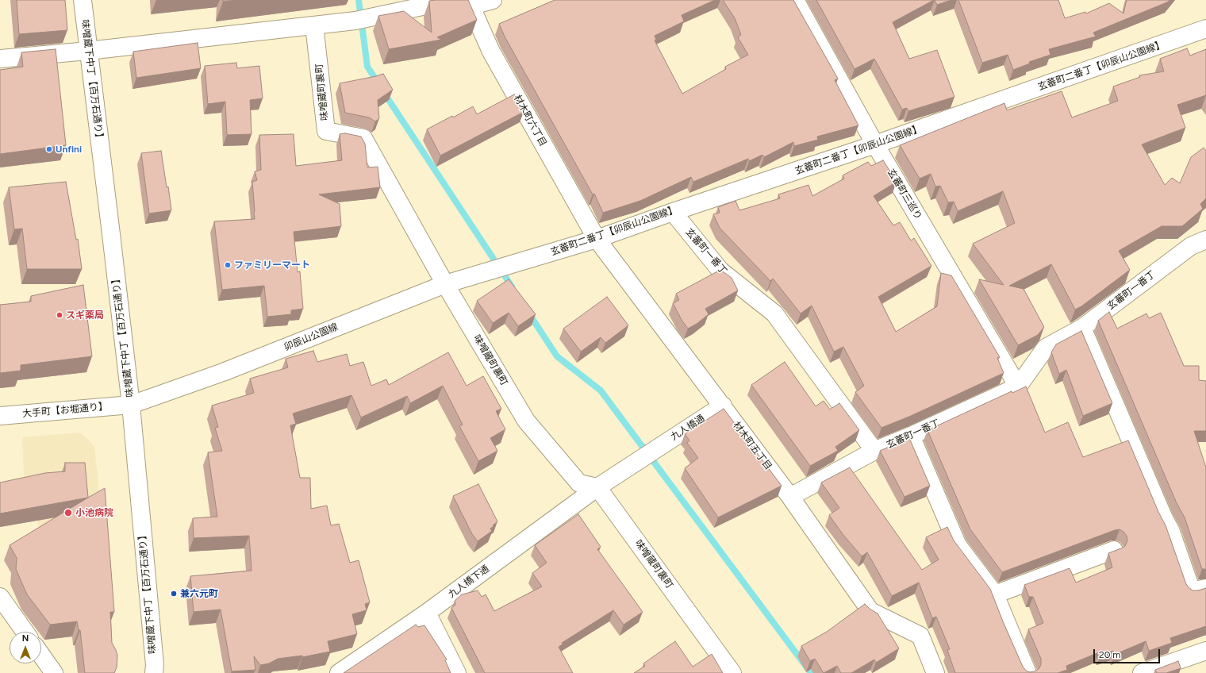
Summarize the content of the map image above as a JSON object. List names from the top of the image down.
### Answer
{
  "streets": {
    "main road": [
      "玄蕃町二番丁【卯辰山公園線】",
      "味噌蔵下中丁【百万石通り】",
      "味噌蔵町裏町",
      "材木町六丁目",
      "玄蕃町三巡り",
      "玄蕃町一番丁",
      "卯辰山公園線",
      "大手町【お堀通り】",
      "九人橋通",
      "材木町五丁目",
      "九人橋下通"
    ]
  },
  "crossings": [
    ["玄蕃町二番丁【卯辰山公園線】", "材木町六丁目"],
    ["玄蕃町二番丁【卯辰山公園線】", "玄蕃町三巡り"],
    ["玄蕃町二番丁【卯辰山公園線】", "玄蕃町一番丁"],
    ["玄蕃町二番丁【卯辰山公園線】", "卯辰山公園線"],
    ["玄蕃町二番丁【卯辰山公園線】", "材木町五丁目"],
    ["味噌蔵下中丁【百万石通り】", "卯辰山公園線"],
    ["味噌蔵下中丁【百万石通り】", "大手町【お堀通り】"],
    ["味噌蔵町裏町", "卯辰山公園線"],
    ["味噌蔵町裏町", "九人橋通"],
    ["味噌蔵町裏町", "九人橋下通"],
    ["材木町六丁目", "材木町五丁目"],
    ["玄蕃町三巡り", "玄蕃町一番丁"],
    ["卯辰山公園線", "大手町【お堀通り】"],
    ["九人橋通", "材木町五丁目"],
    ["九人橋通", "九人橋下通"]
  ],
  "places": [
    "Unfini",
    "ファミリーマート",
    "スギ薬局",
    "小池病院",
    "兼六元町"
  ],
  "scale_bar": "20 m",
  "north": "top"
}
